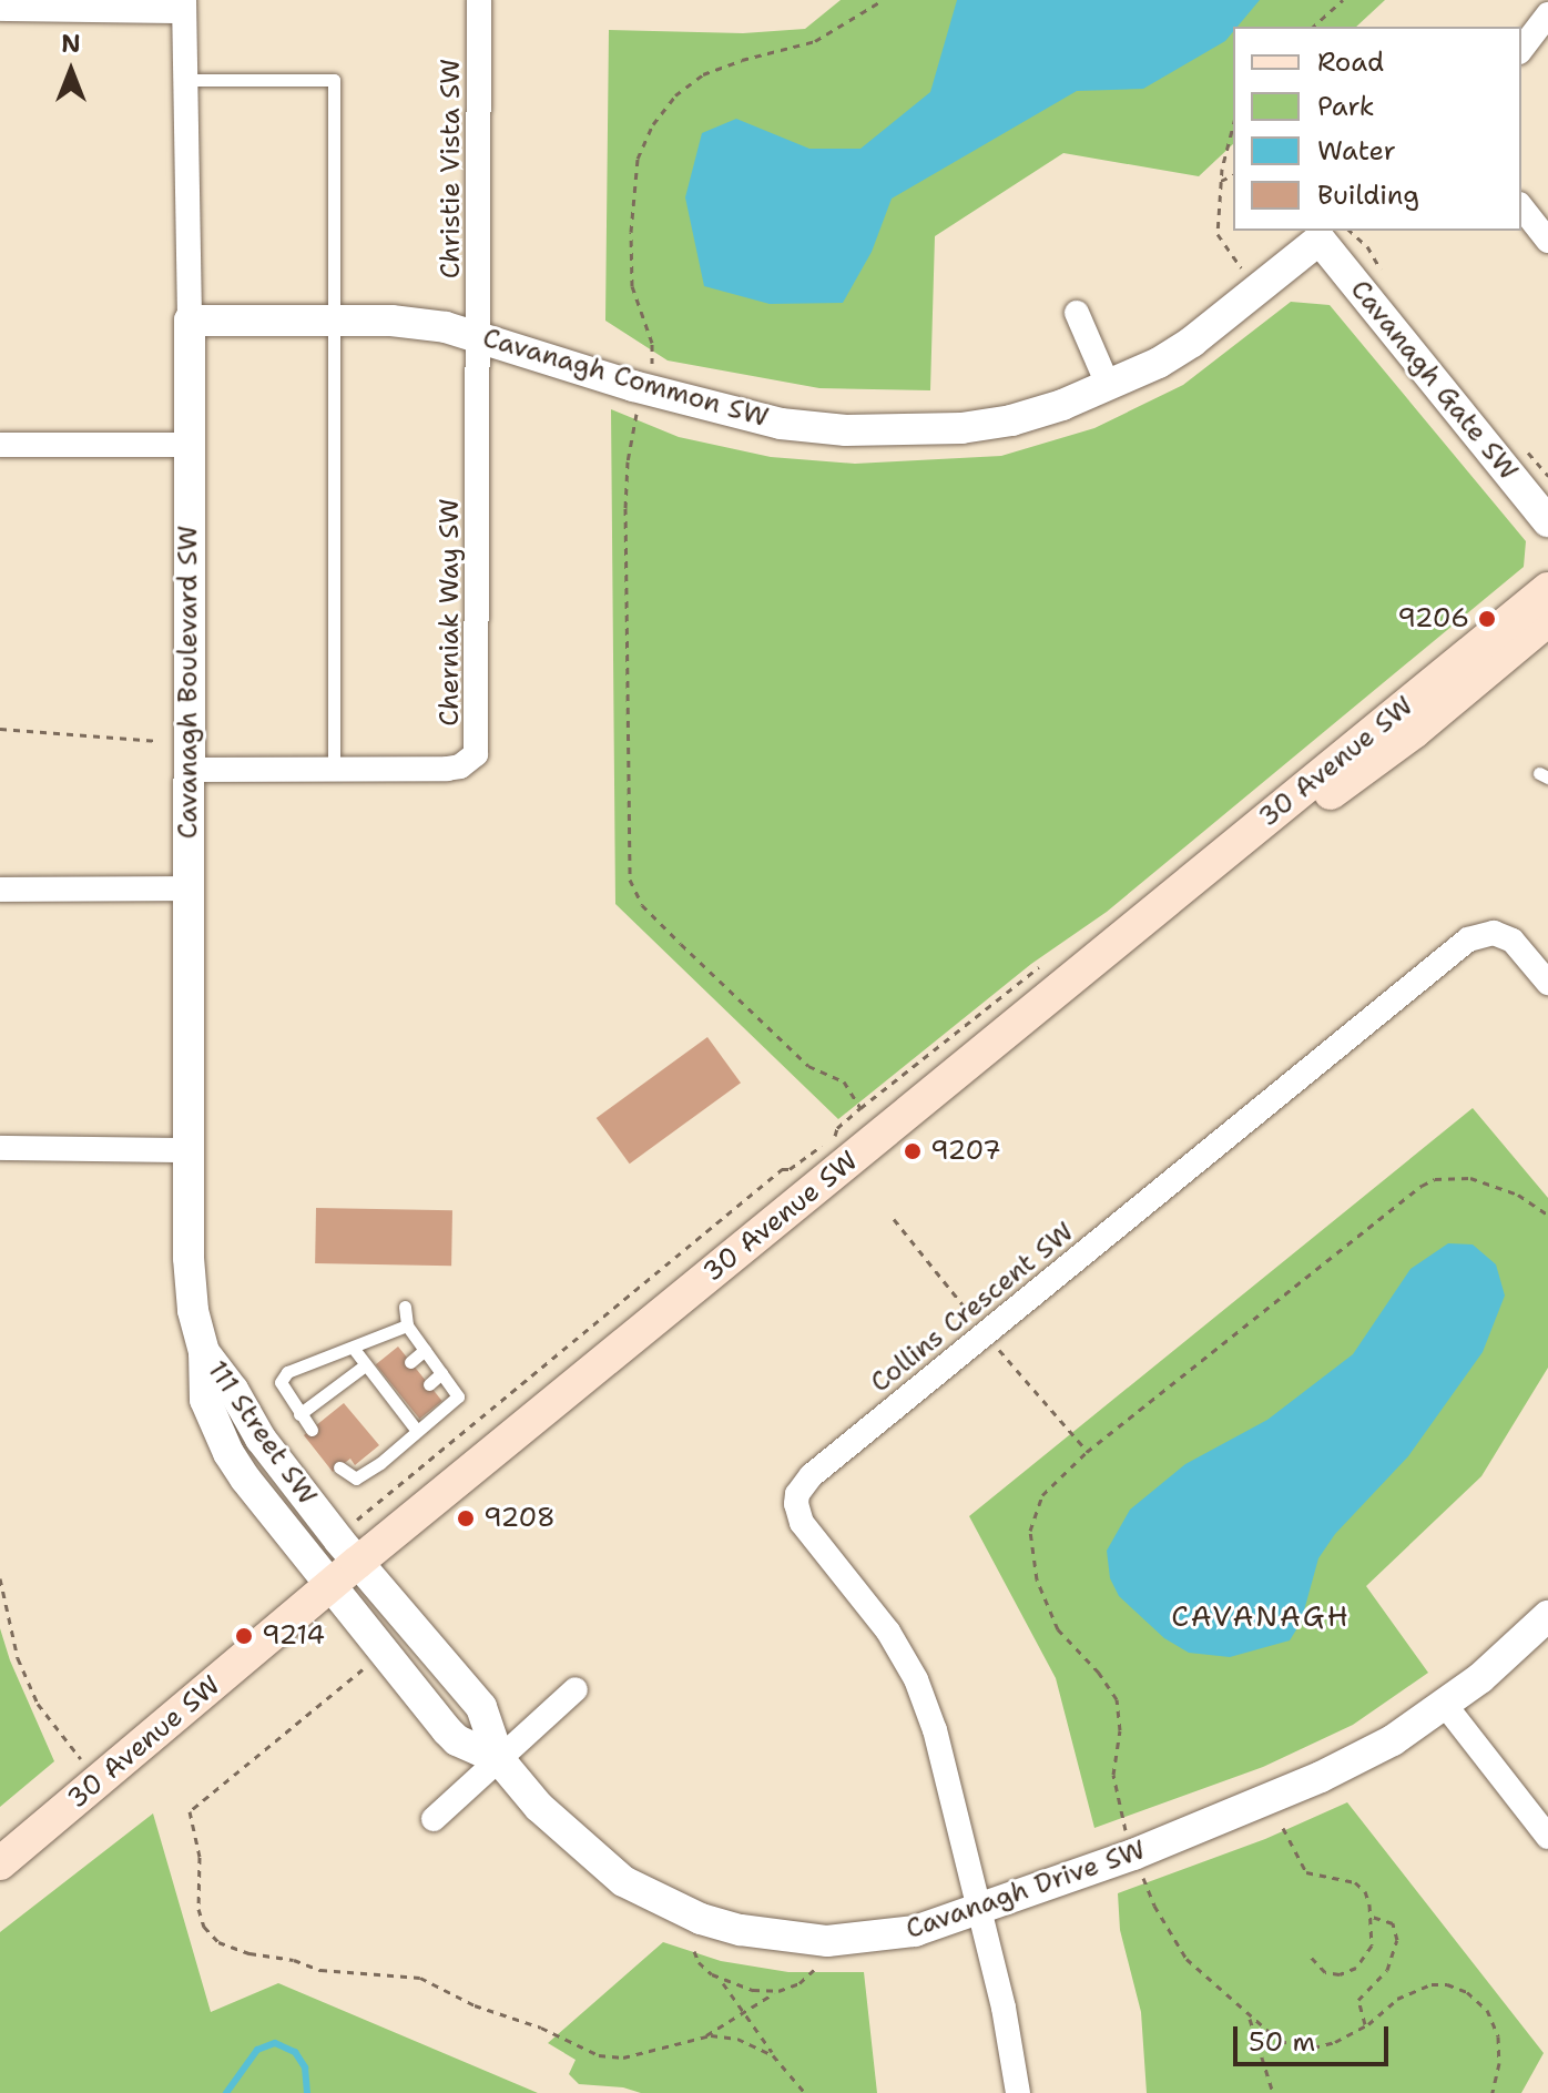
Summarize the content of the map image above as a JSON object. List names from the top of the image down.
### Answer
{
  "streets": {
    "main road": ["30 Avenue SW"],
    "street": [
      "Christie Vista SW",
      "Cavanagh Common SW",
      "Cavanagh Gate SW",
      "Cherniak Way SW",
      "Cavanagh Boulevard SW",
      "Collins Crescent SW",
      "111 Street SW",
      "Cavanagh Drive SW"
    ]
  },
  "crossings": [
    ["Christie Vista SW", "Cavanagh Common SW"],
    ["Christie Vista SW", "Cherniak Way SW"],
    ["Cavanagh Common SW", "Cavanagh Gate SW"],
    ["Cavanagh Common SW", "Cherniak Way SW"],
    ["Cavanagh Common SW", "Cavanagh Boulevard SW"],
    ["Cherniak Way SW", "Cavanagh Boulevard SW"],
    ["Cavanagh Boulevard SW", "111 Street SW"],
    ["30 Avenue SW", "111 Street SW"],
    ["30 Avenue SW", "Cavanagh Drive SW"],
    ["Collins Crescent SW", "Cavanagh Drive SW"],
    ["111 Street SW", "Cavanagh Drive SW"]
  ],
  "districts": ["CAVANAGH"],
  "places": [
    "9206",
    "9207",
    "9208",
    "9214"
  ],
  "legend": [
    "Road",
    "Park",
    "Water",
    "Building"
  ],
  "scale_bar": "50 m",
  "north": "top"
}
